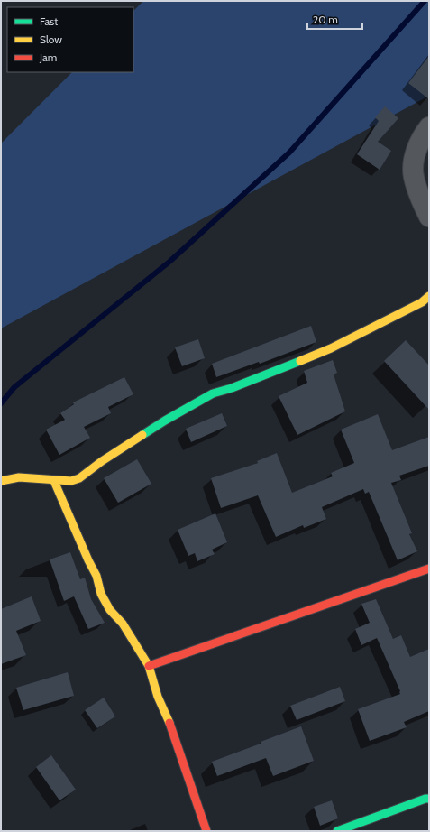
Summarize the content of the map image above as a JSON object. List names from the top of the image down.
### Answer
{
  "legend": ["Fast", "Slow", "Jam"],
  "scale_bar": "20 m"
}
